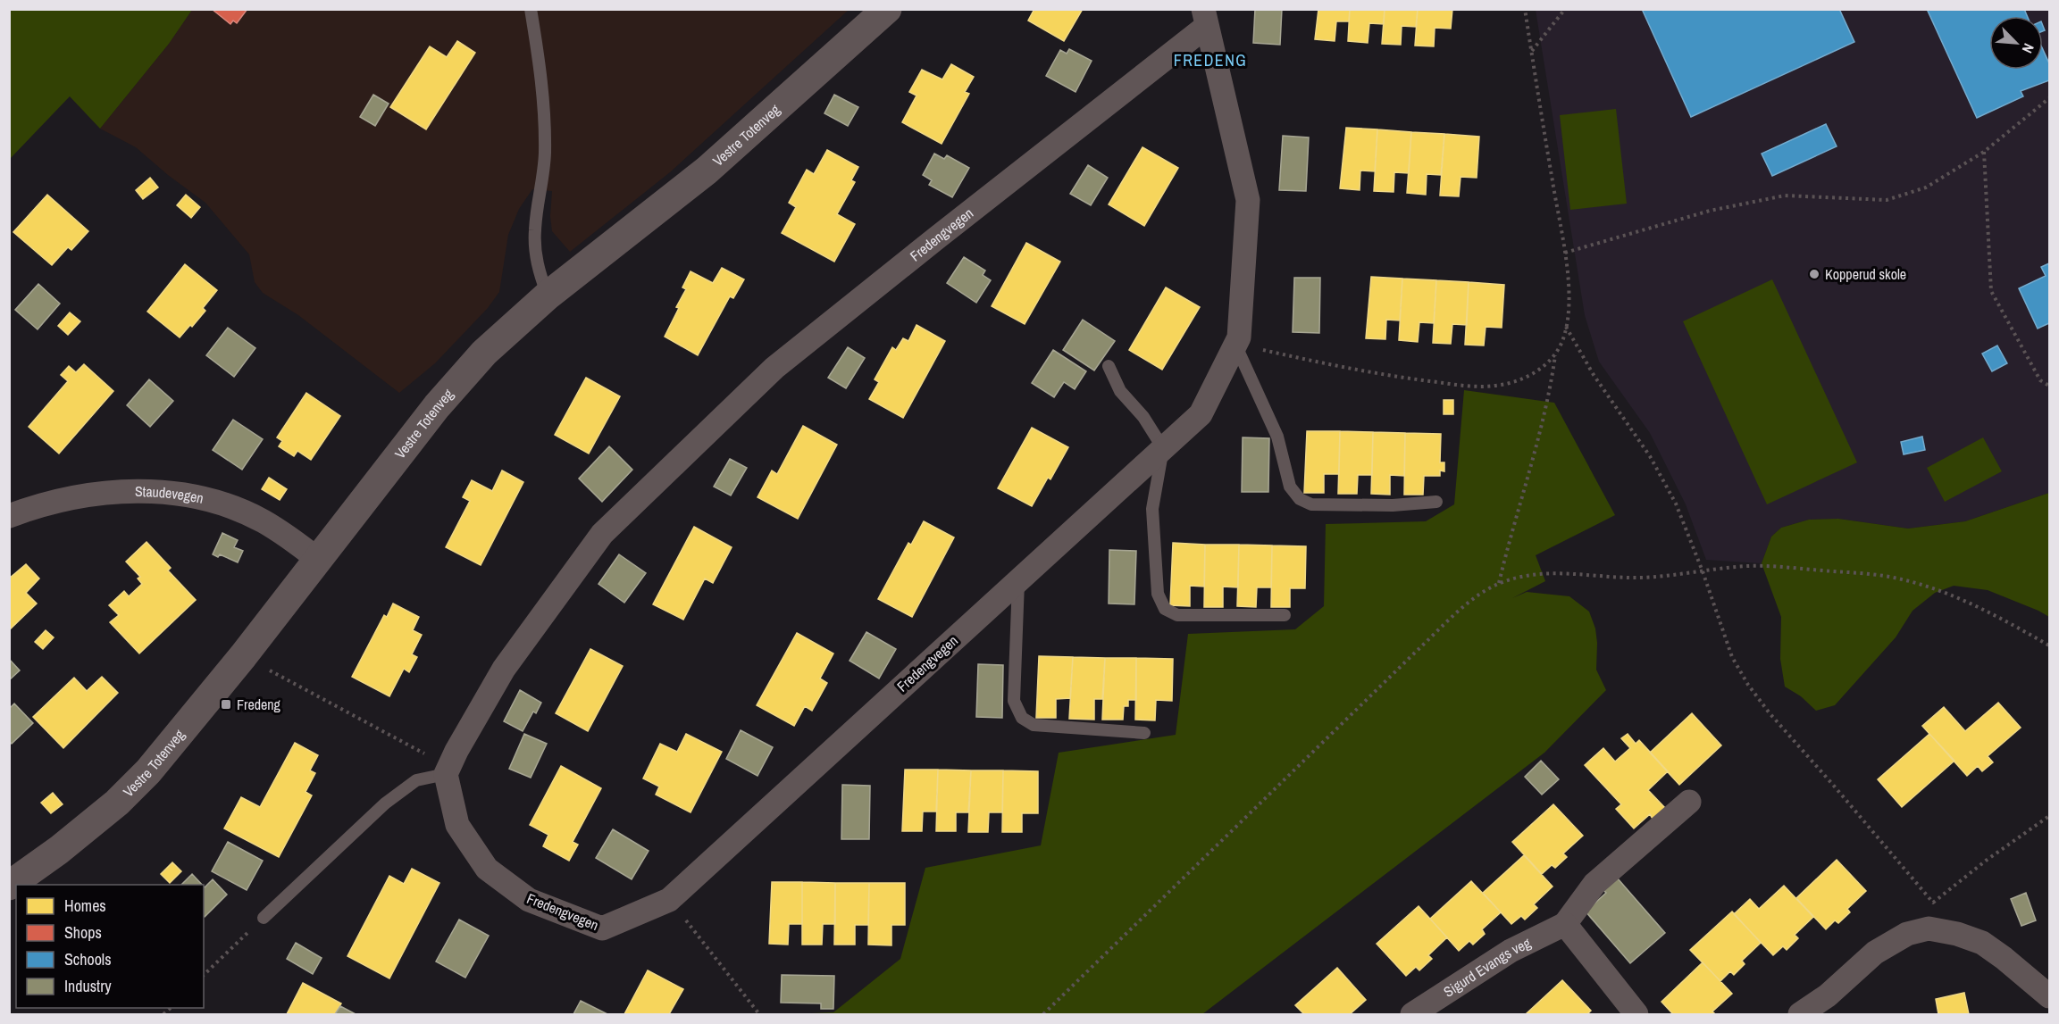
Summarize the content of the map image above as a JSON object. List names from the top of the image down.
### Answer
{
  "streets": {
    "street": [
      "Vestre Totenveg",
      "Fredengvegen",
      "Staudevegen",
      "Sigurd Evangs veg"
    ]
  },
  "crossings": [
    ["Vestre Totenveg", "Staudevegen"]
  ],
  "districts": ["FREDENG"],
  "places": {
    "other": ["Kopperud skole"],
    "transit": ["Fredeng"]
  },
  "legend": [
    "Homes",
    "Shops",
    "Schools",
    "Industry"
  ],
  "north": "bottom right"
}
